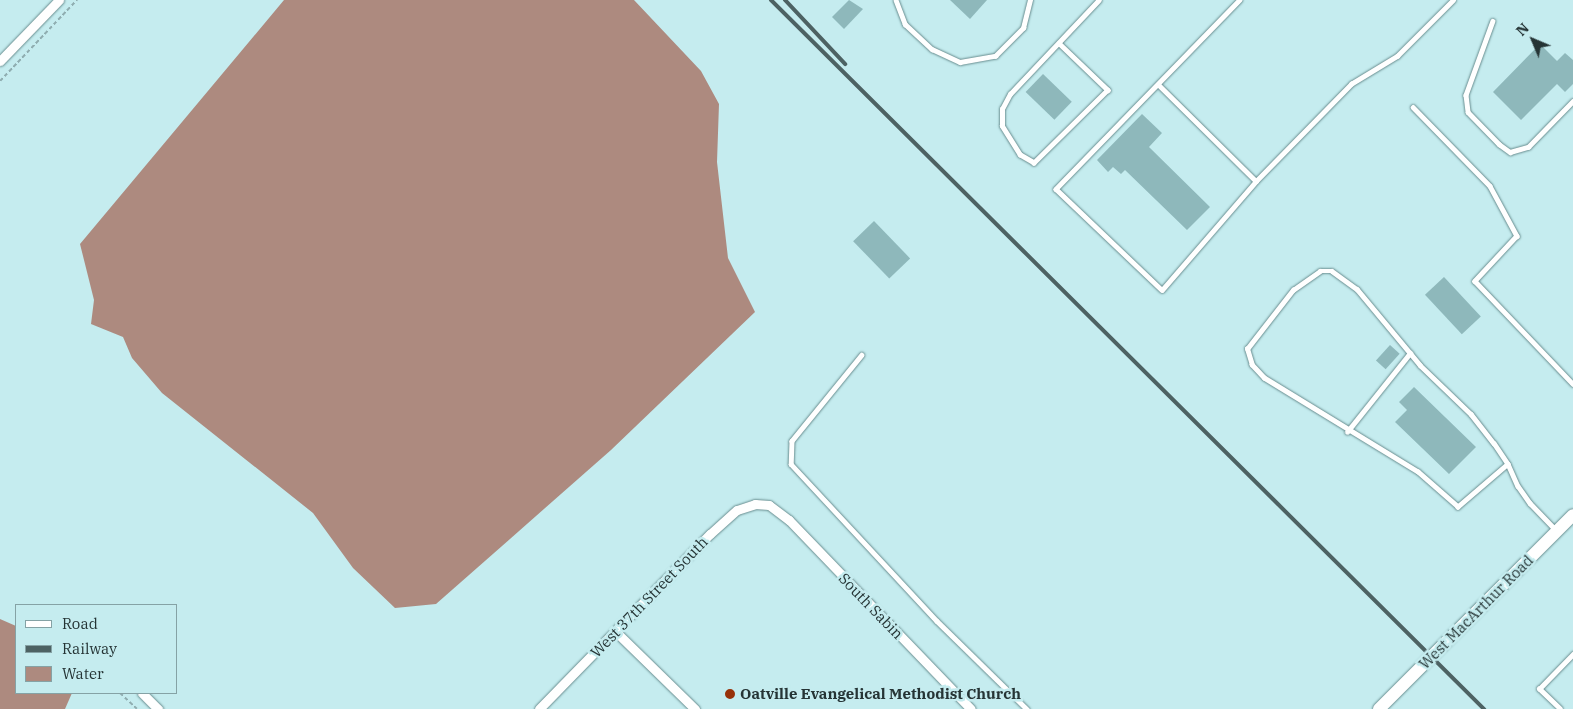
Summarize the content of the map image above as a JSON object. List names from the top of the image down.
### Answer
{
  "streets": {
    "street": ["West 37th Street South", "South Sabin", "West MacArthur Road"]
  },
  "crossings": [
    ["West 37th Street South", "South Sabin"]
  ],
  "places": ["Oatville Evangelical Methodist Church"],
  "legend": ["Road", "Railway", "Water"],
  "north": "top left"
}
